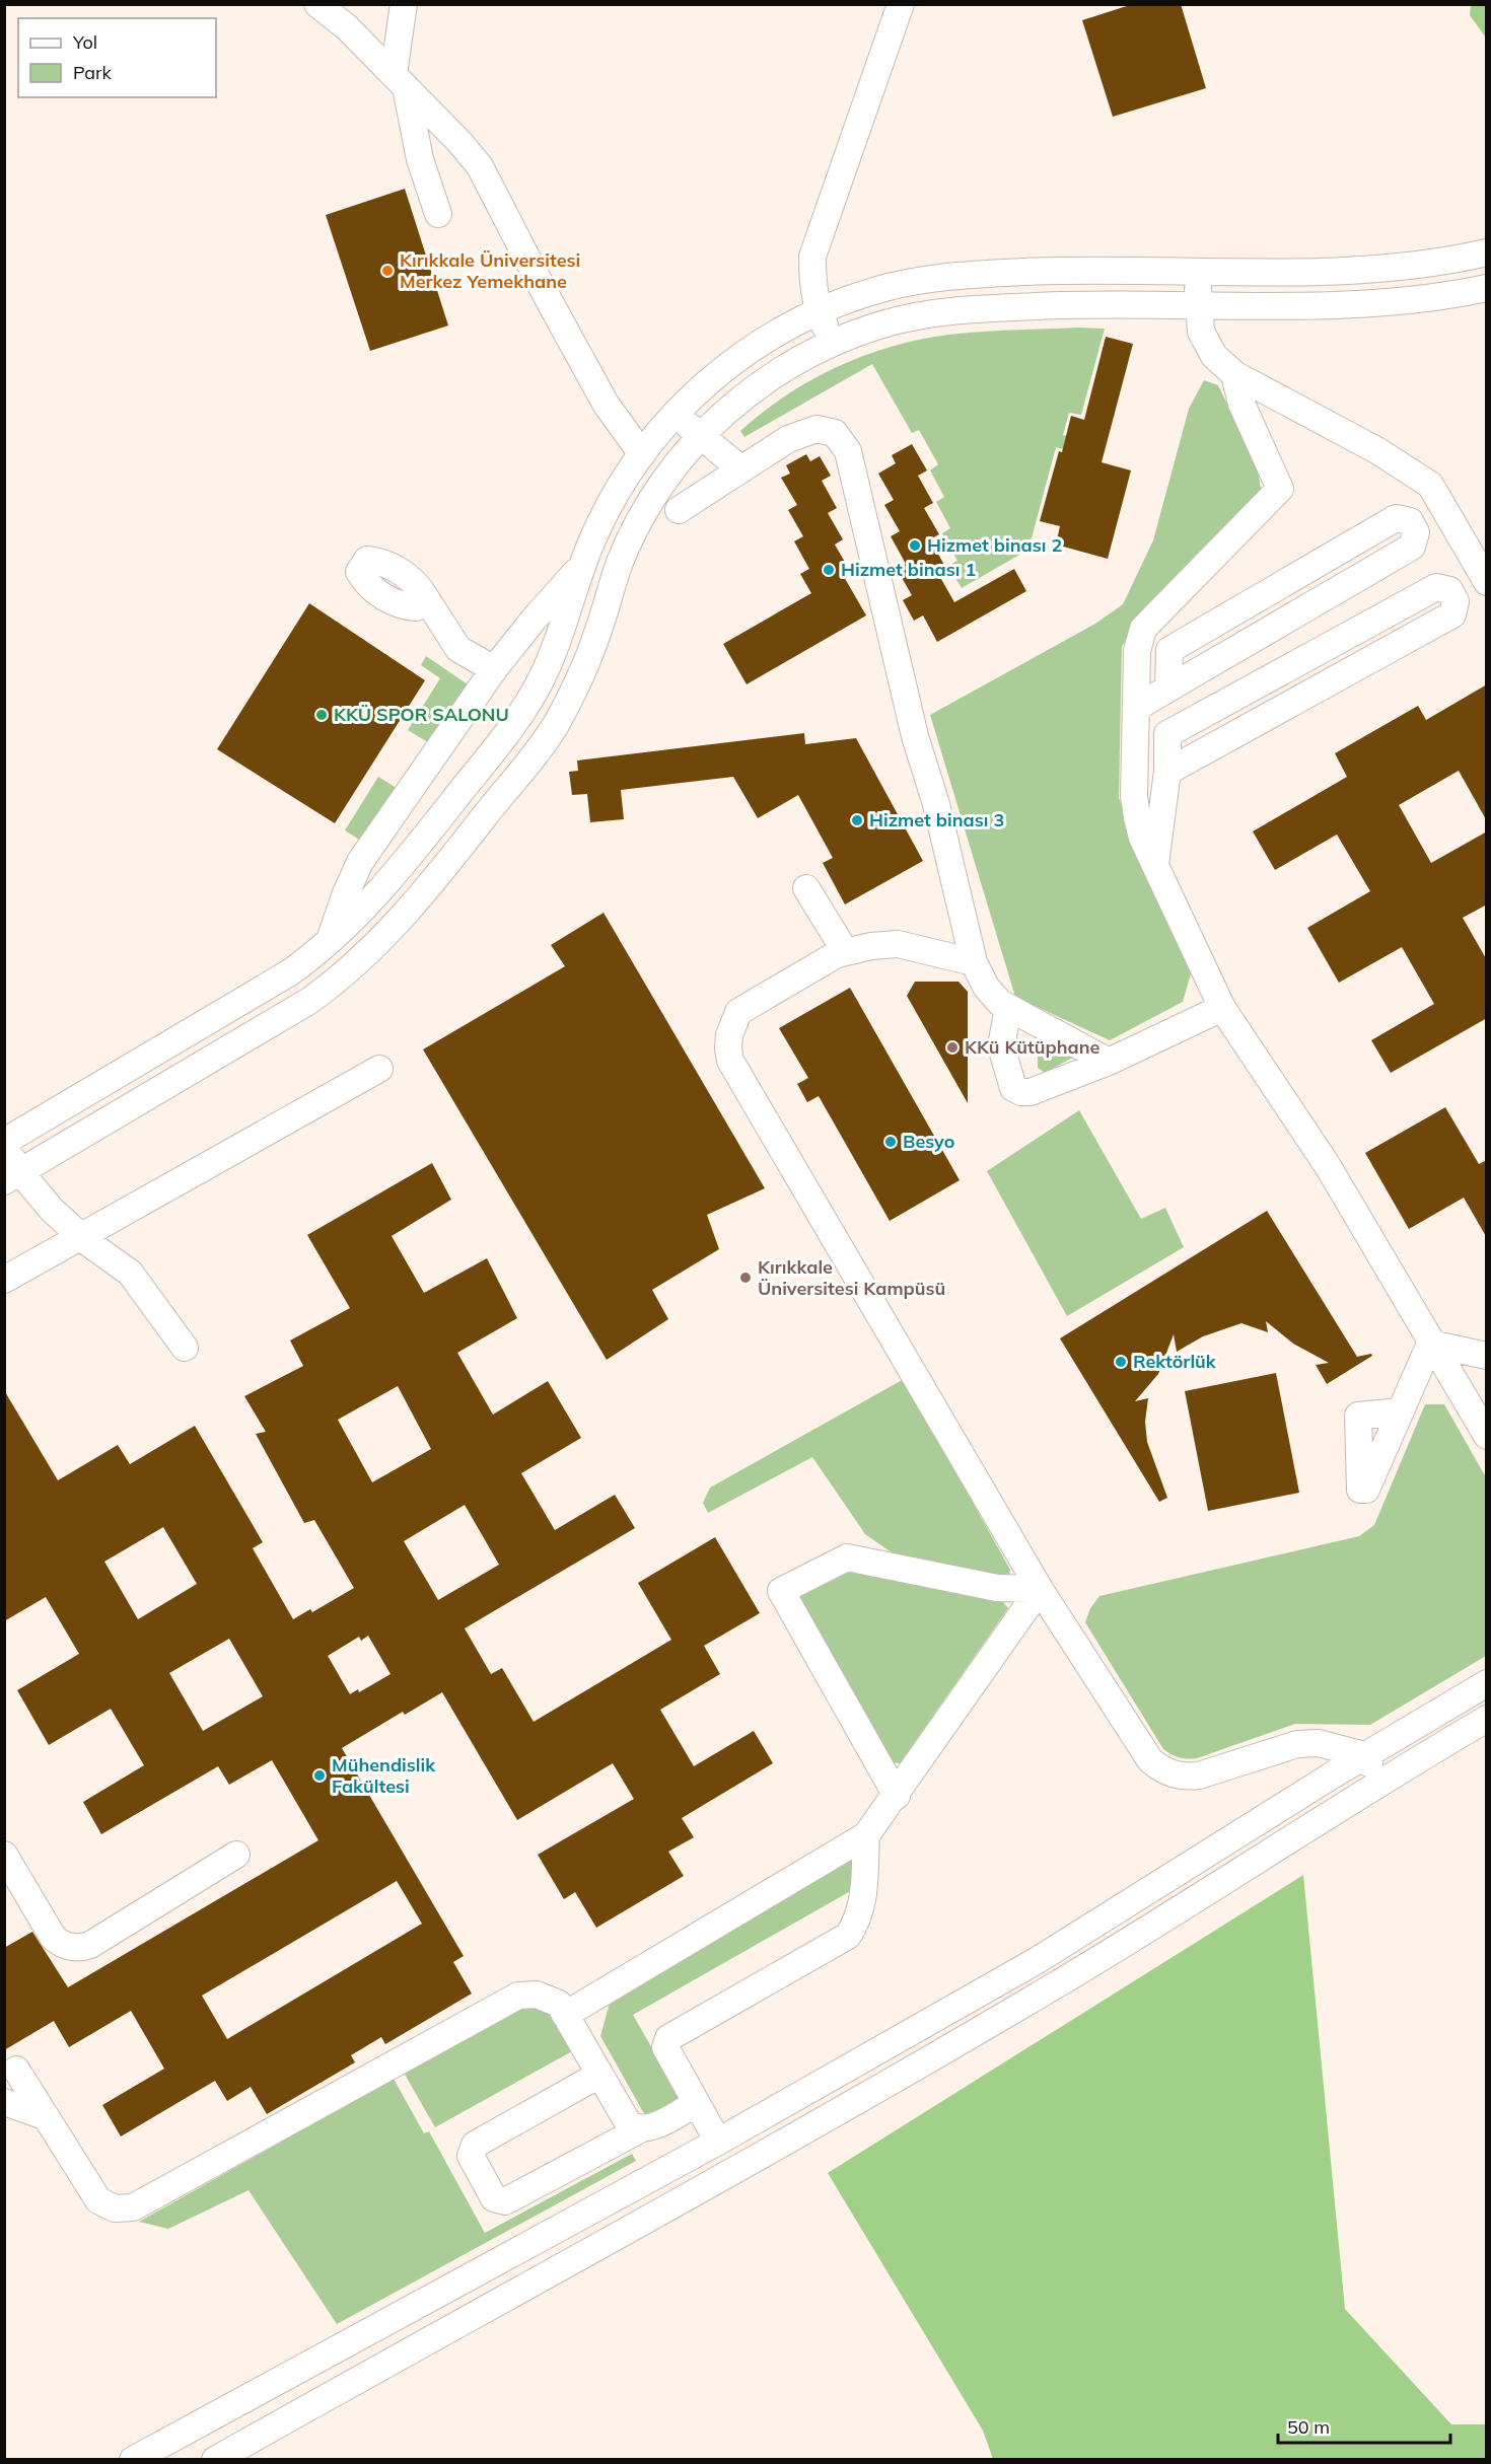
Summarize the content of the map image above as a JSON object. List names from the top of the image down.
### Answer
{
  "places": [
    "Kırıkkale Üniversitesi Merkez Yemekhane",
    "Hizmet binası 2",
    "Hizmet binası 1",
    "KKÜ SPOR SALONU",
    "Hizmet binası 3",
    "KKü Kütüphane",
    "Besyo",
    "Kırıkkale Üniversitesi Kampüsü",
    "Rektörlük",
    "Mühendislik Fakültesi"
  ],
  "legend": ["Yol", "Park"],
  "scale_bar": "50 m"
}
